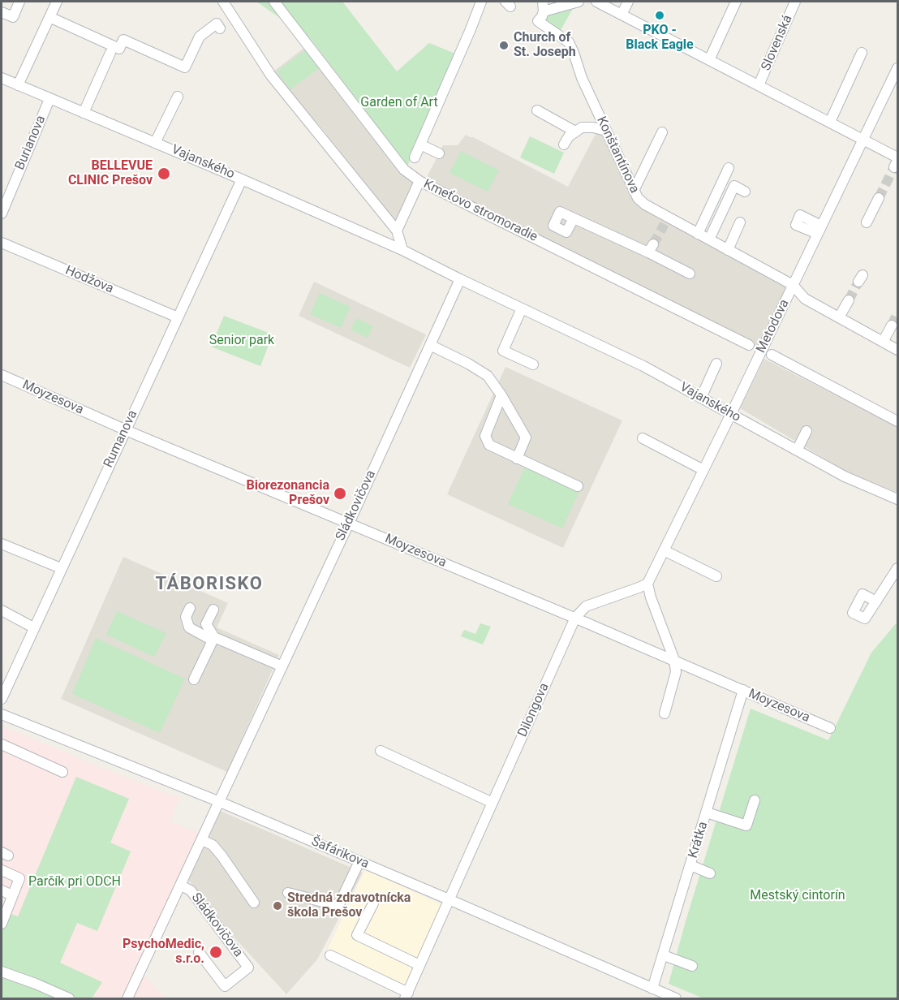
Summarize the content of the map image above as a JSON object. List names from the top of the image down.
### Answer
{
  "streets": {
    "street": [
      "Slovenská",
      "Burianova",
      "Konštantínova",
      "Vajanského",
      "Kmeťovo stromoradie",
      "Hodžova",
      "Metodova",
      "Moyzesova",
      "Rumanova",
      "Sládkovičova",
      "Dilongova",
      "Krátka",
      "Šafárikova"
    ]
  },
  "crossings": [
    ["Slovenská", "Metodova"],
    ["Burianova", "Vajanského"],
    ["Konštantínova", "Metodova"],
    ["Vajanského", "Metodova"],
    ["Vajanského", "Rumanova"],
    ["Vajanského", "Sládkovičova"],
    ["Hodžova", "Rumanova"],
    ["Moyzesova", "Rumanova"],
    ["Moyzesova", "Sládkovičova"],
    ["Moyzesova", "Dilongova"],
    ["Moyzesova", "Krátka"],
    ["Sládkovičova", "Šafárikova"],
    ["Dilongova", "Šafárikova"],
    ["Krátka", "Šafárikova"]
  ],
  "districts": ["TÁBORISKO"],
  "parks": [
    "Garden of Art",
    "Senior park",
    "Parčík pri ODCH",
    "Mestský cintorín"
  ],
  "places": [
    "PKO - Black Eagle",
    "Church of St. Joseph",
    "BELLEVUE CLINIC Prešov",
    "Biorezonancia Prešov",
    "Stredná zdravotnícka škola Prešov",
    "PsychoMedic, s.r.o."
  ]
}
